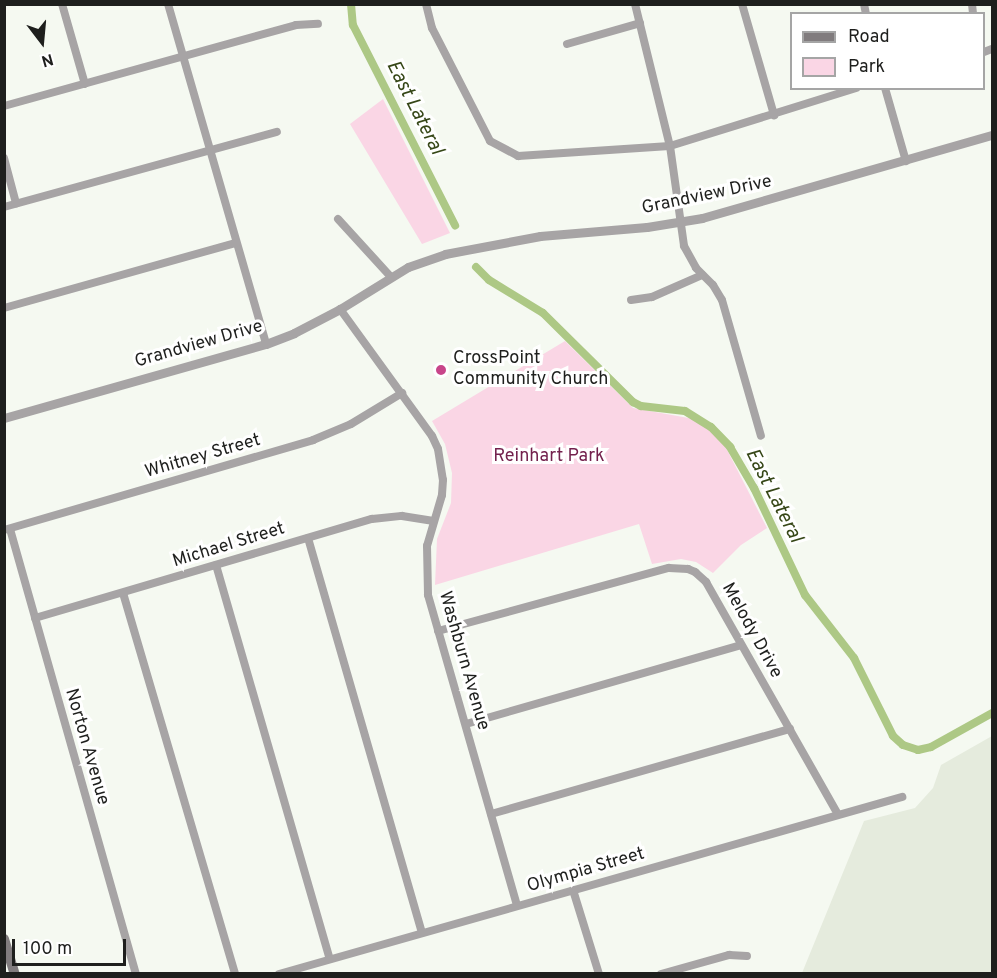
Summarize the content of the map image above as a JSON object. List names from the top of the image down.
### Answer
{
  "streets": {
    "street": [
      "Grandview Drive",
      "Whitney Street",
      "Michael Street",
      "Melody Drive",
      "Washburn Avenue",
      "Norton Avenue",
      "Olympia Street"
    ]
  },
  "crossings": [
    ["Grandview Drive", "Washburn Avenue"],
    ["Whitney Street", "Washburn Avenue"],
    ["Whitney Street", "Norton Avenue"],
    ["Michael Street", "Washburn Avenue"],
    ["Michael Street", "Norton Avenue"],
    ["Melody Drive", "Washburn Avenue"],
    ["Melody Drive", "Olympia Street"],
    ["Washburn Avenue", "Olympia Street"]
  ],
  "water": ["East Lateral"],
  "parks": ["Reinhart Park"],
  "places": ["CrossPoint Community Church"],
  "legend": ["Road", "Park"],
  "scale_bar": "100 m",
  "north": "bottom"
}
